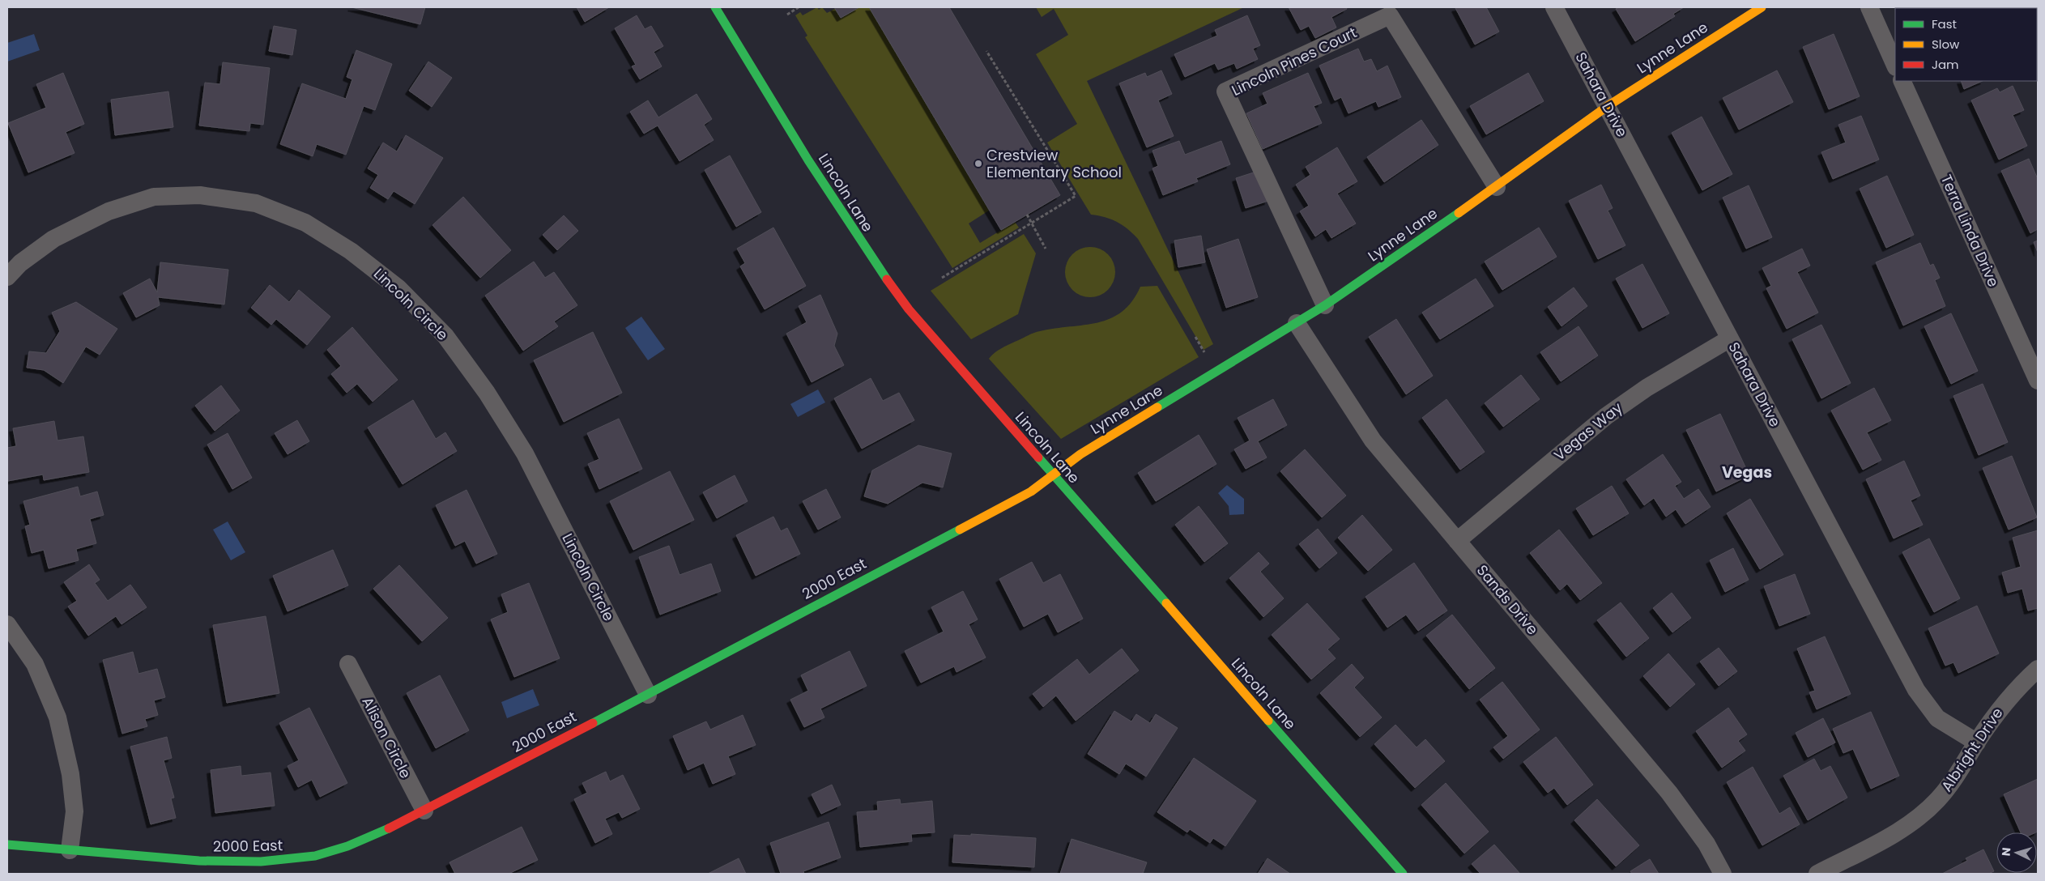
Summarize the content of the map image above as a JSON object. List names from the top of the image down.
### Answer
{
  "streets": {
    "street": [
      "Lynne Lane",
      "Lincoln Pines Court",
      "Sahara Drive",
      "Lincoln Lane",
      "Terra Linda Drive",
      "Lincoln Circle",
      "Vegas Way",
      "2000 East",
      "Sands Drive",
      "Alison Circle",
      "Albright Drive"
    ]
  },
  "crossings": [
    ["Lynne Lane", "Lincoln Pines Court"],
    ["Lynne Lane", "Sahara Drive"],
    ["Lynne Lane", "Lincoln Lane"],
    ["Lynne Lane", "2000 East"],
    ["Lynne Lane", "Sands Drive"],
    ["Sahara Drive", "Vegas Way"],
    ["Sahara Drive", "Albright Drive"],
    ["Lincoln Lane", "2000 East"],
    ["Lincoln Circle", "2000 East"],
    ["Vegas Way", "Sands Drive"],
    ["2000 East", "Alison Circle"]
  ],
  "districts": ["Vegas"],
  "places": ["Crestview Elementary School"],
  "legend": ["Fast", "Slow", "Jam"],
  "north": "left"
}
